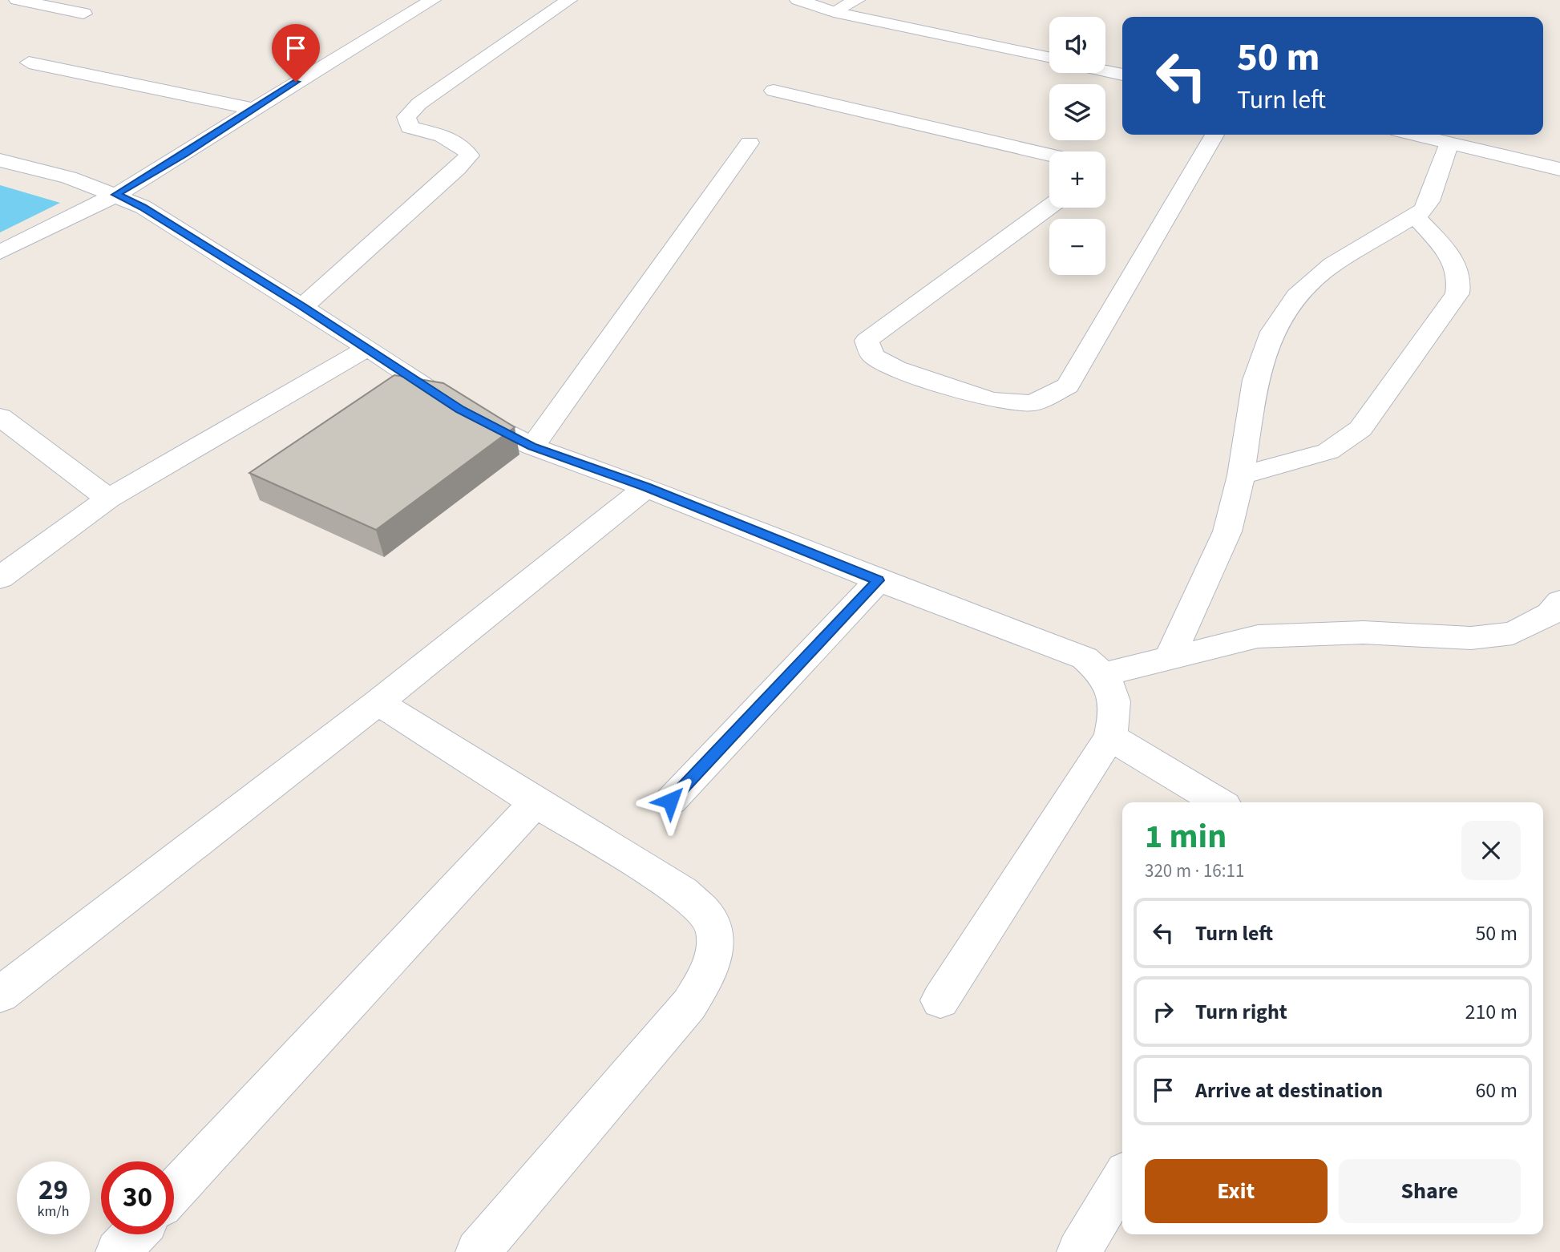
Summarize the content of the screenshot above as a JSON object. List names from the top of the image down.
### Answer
{
  "page": {
    "map_buttons": ["+", "−"],
    "turn": ["50 m", "Turn left"],
    "heading": ["1 min", "320 m · 16:11"],
    "list": [
      {
        "name": "Turn left",
        "value": "50 m"
      },
      {
        "name": "Turn right",
        "value": "210 m"
      },
      {
        "name": "Arrive at destination",
        "value": "60 m"
      }
    ],
    "buttons": ["Exit", "Share"],
    "speed": "29 km/h",
    "limit": "30"
  }
}
